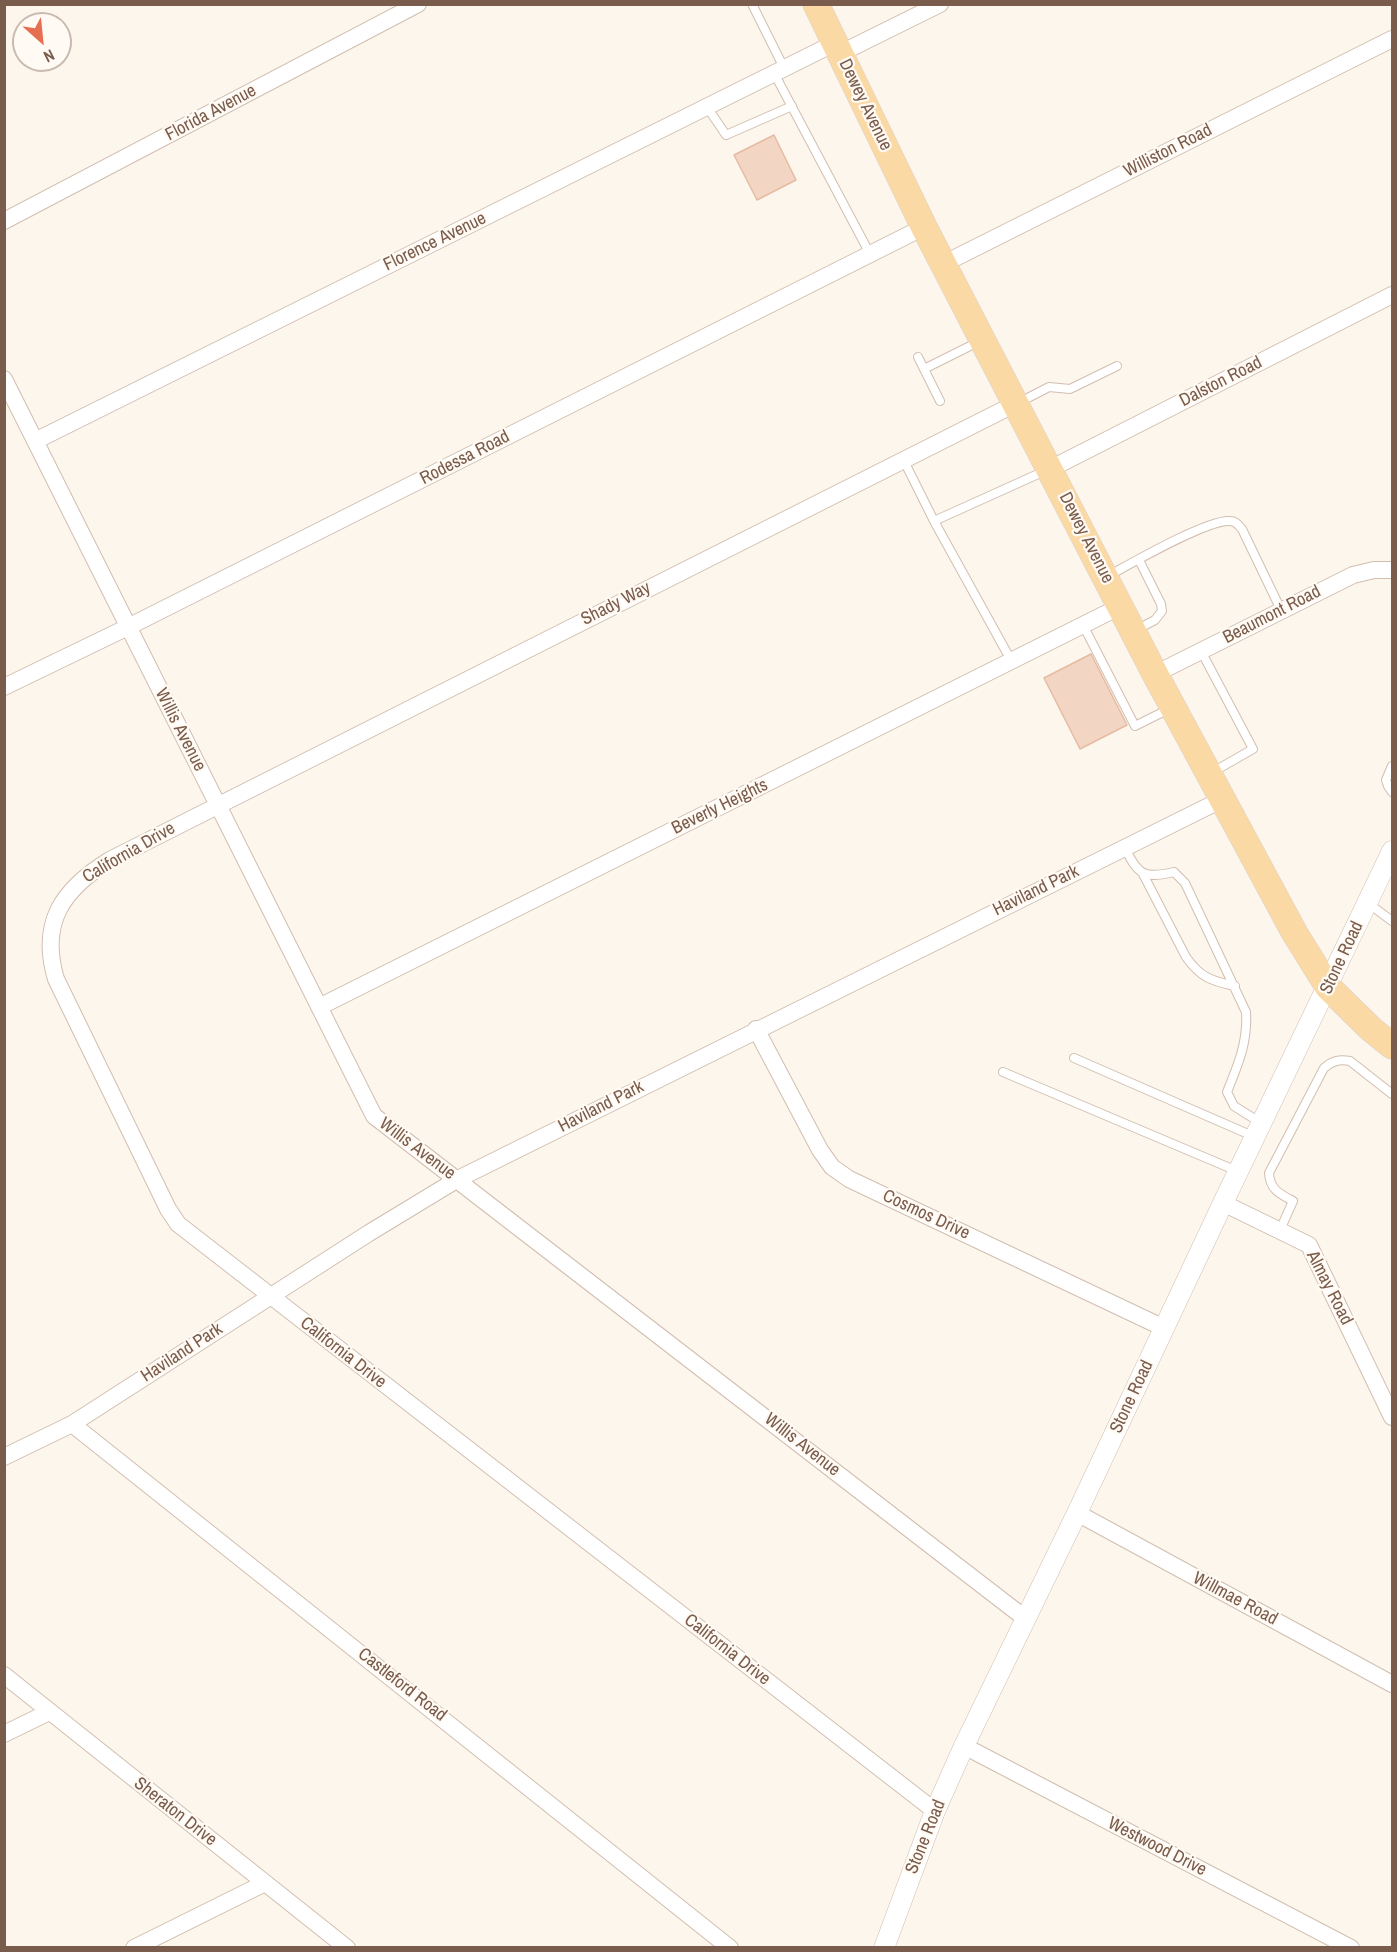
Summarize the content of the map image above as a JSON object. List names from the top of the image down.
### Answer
{
  "streets": {
    "main road": ["Dewey Avenue"],
    "street": [
      "Florida Avenue",
      "Williston Road",
      "Florence Avenue",
      "Dalston Road",
      "Rodessa Road",
      "Shady Way",
      "Beaumont Road",
      "Willis Avenue",
      "Beverly Heights",
      "California Drive",
      "Haviland Park",
      "Stone Road",
      "Cosmos Drive",
      "Almay Road",
      "Willmae Road",
      "Castleford Road",
      "Sheraton Drive",
      "Westwood Drive"
    ]
  },
  "crossings": [
    ["Dewey Avenue", "Williston Road"],
    ["Dewey Avenue", "Florence Avenue"],
    ["Dewey Avenue", "Dalston Road"],
    ["Dewey Avenue", "Rodessa Road"],
    ["Dewey Avenue", "Shady Way"],
    ["Dewey Avenue", "Beaumont Road"],
    ["Dewey Avenue", "Beverly Heights"],
    ["Dewey Avenue", "Haviland Park"],
    ["Dewey Avenue", "Stone Road"],
    ["Florence Avenue", "Willis Avenue"],
    ["Rodessa Road", "Willis Avenue"],
    ["Shady Way", "Willis Avenue"],
    ["Shady Way", "California Drive"],
    ["Willis Avenue", "Beverly Heights"],
    ["Willis Avenue", "California Drive"],
    ["Willis Avenue", "Haviland Park"],
    ["Willis Avenue", "Stone Road"],
    ["California Drive", "Haviland Park"],
    ["California Drive", "Stone Road"],
    ["Haviland Park", "Cosmos Drive"],
    ["Haviland Park", "Castleford Road"],
    ["Stone Road", "Cosmos Drive"],
    ["Stone Road", "Almay Road"],
    ["Stone Road", "Willmae Road"],
    ["Stone Road", "Westwood Drive"]
  ],
  "north": "bottom right"
}
